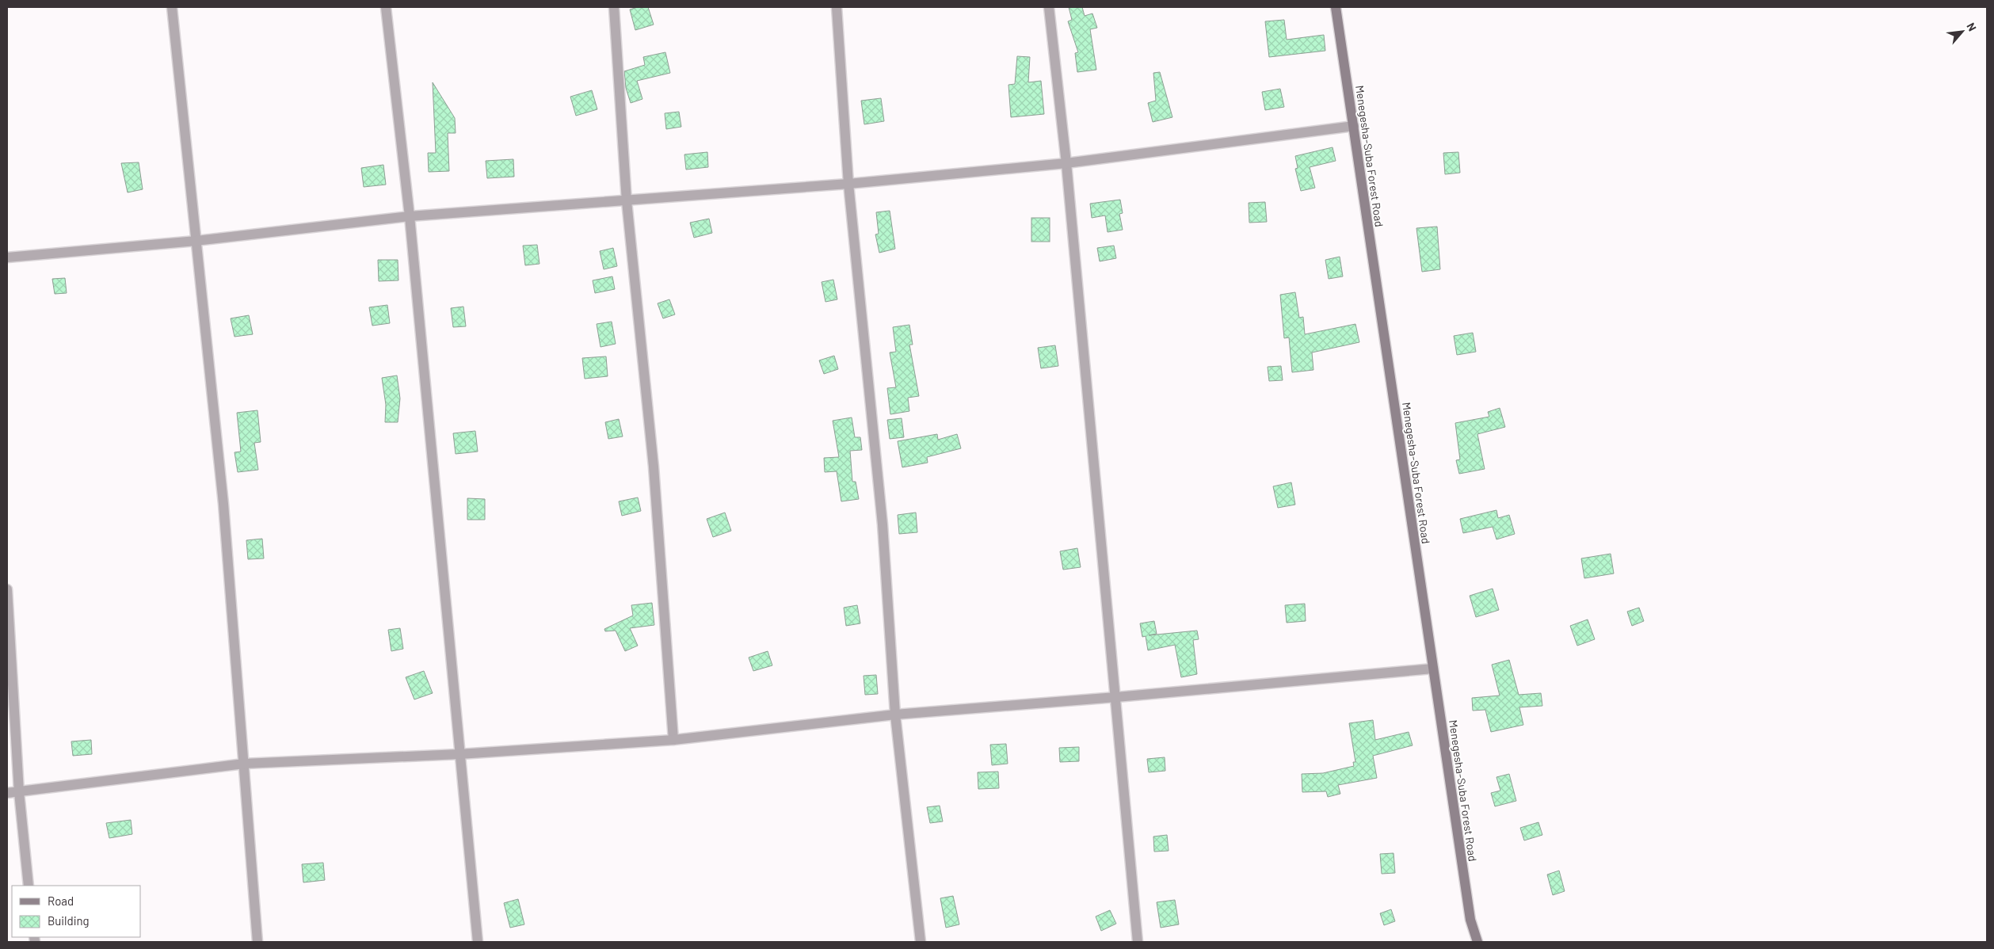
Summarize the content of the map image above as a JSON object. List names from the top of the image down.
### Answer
{
  "streets": {
    "street": ["Menegesha-Suba Forest Road"]
  },
  "legend": ["Road", "Building"],
  "north": "top right"
}
